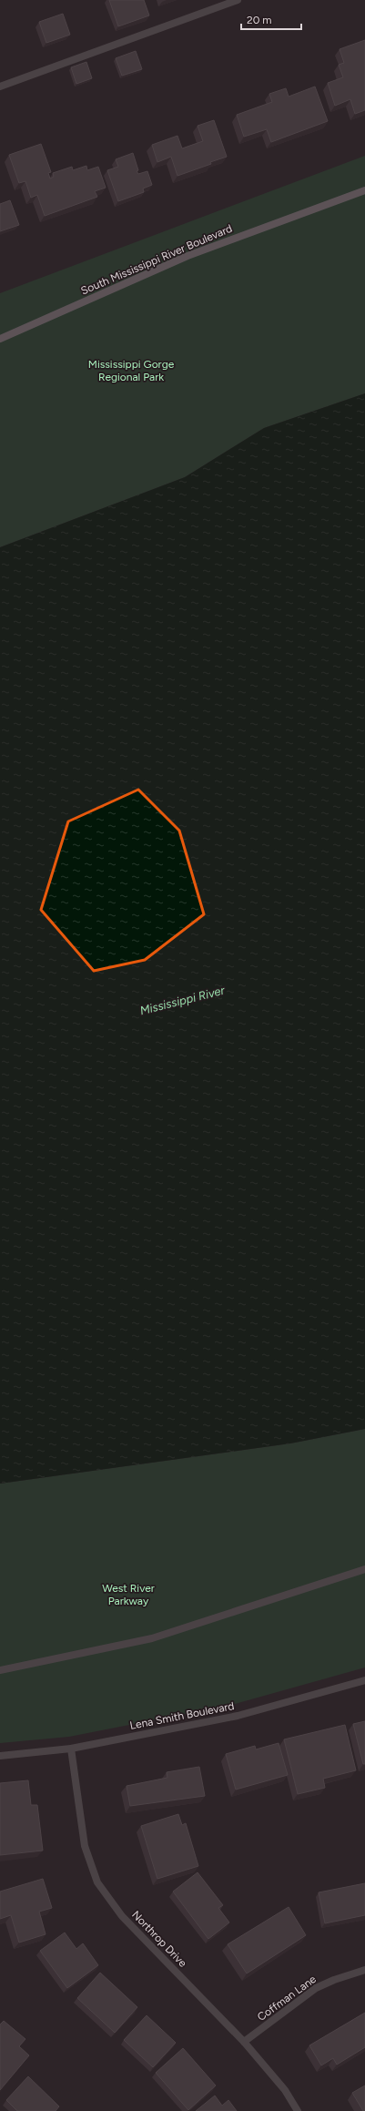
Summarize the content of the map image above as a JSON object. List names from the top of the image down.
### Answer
{
  "streets": {
    "street": [
      "South Mississippi River Boulevard",
      "Lena Smith Boulevard",
      "Northrop Drive",
      "Coffman Lane"
    ]
  },
  "crossings": [
    ["Lena Smith Boulevard", "Northrop Drive"],
    ["Northrop Drive", "Coffman Lane"]
  ],
  "water": ["Mississippi River"],
  "parks": ["Mississippi Gorge Regional Park", "West River Parkway"],
  "scale_bar": "20 m"
}
